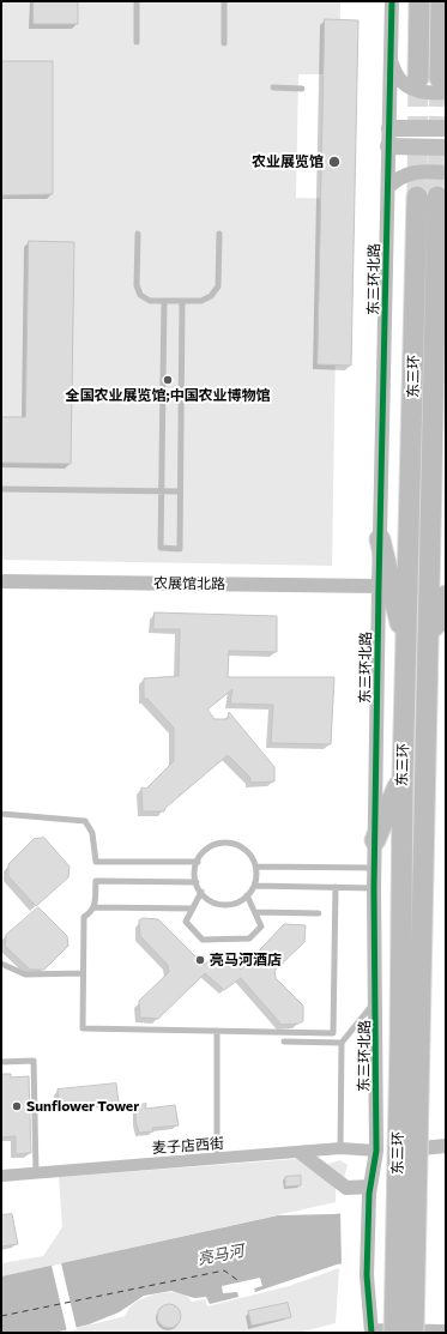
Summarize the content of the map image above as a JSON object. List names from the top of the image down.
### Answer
{
  "streets": {
    "highway": ["东三环"],
    "street": ["东三环北路", "农展馆北路", "麦子店西街"]
  },
  "crossings": [
    ["东三环北路", "农展馆北路"],
    ["东三环北路", "麦子店西街"]
  ],
  "water": ["亮马河"],
  "places": [
    "农业展览馆",
    "全国农业展览馆;中国农业博物馆",
    "亮马河酒店",
    "Sunflower Tower"
  ]
}
